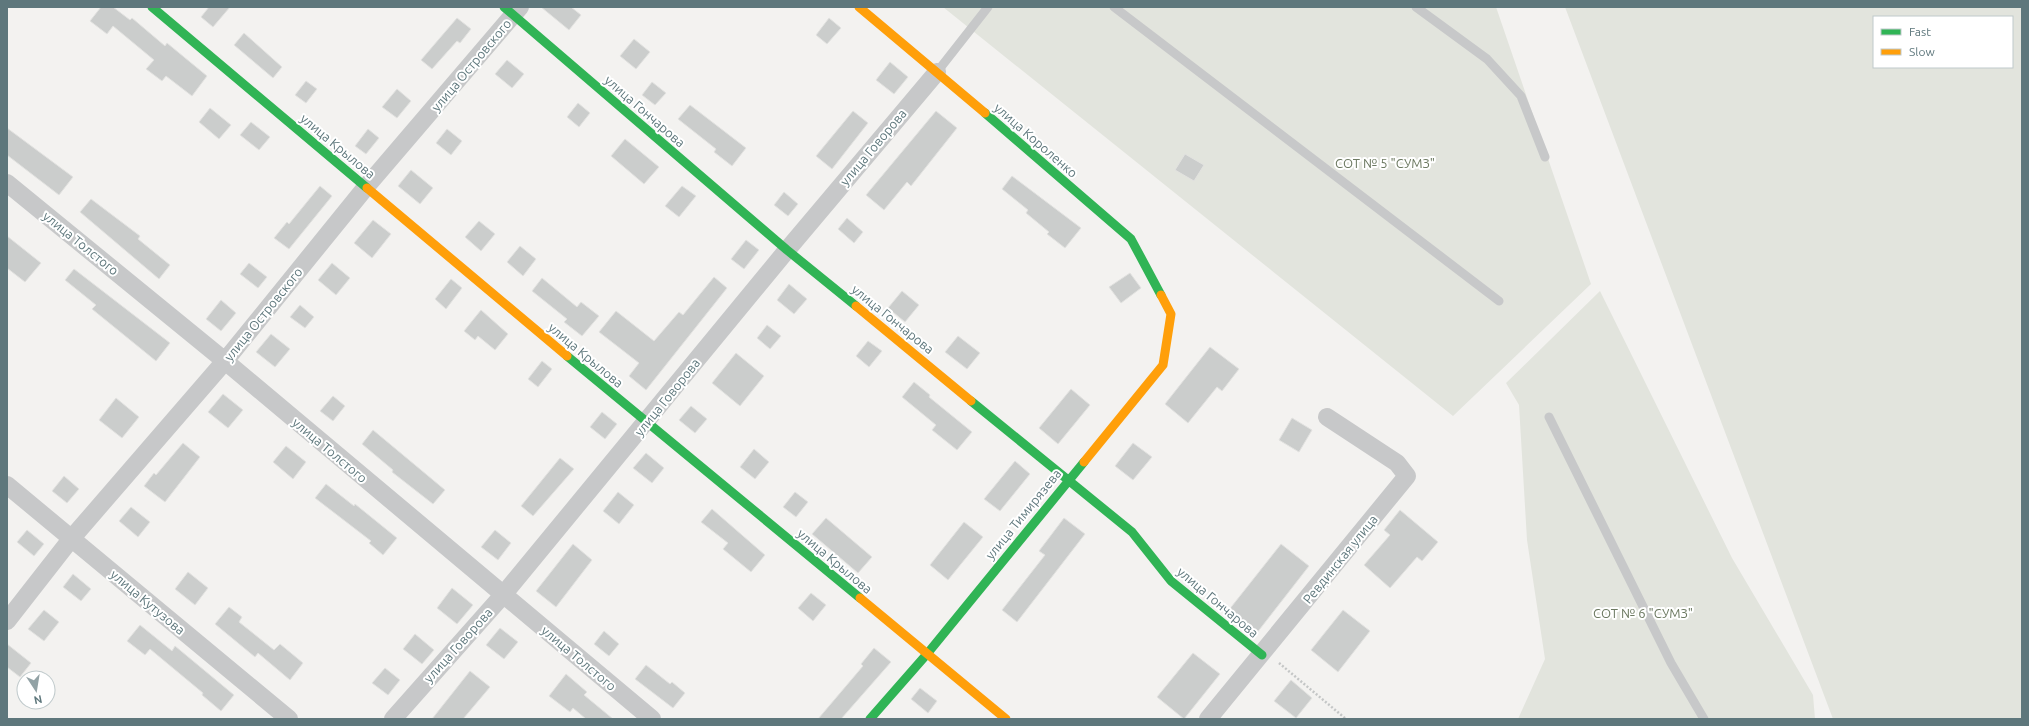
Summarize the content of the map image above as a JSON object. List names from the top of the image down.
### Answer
{
  "streets": {
    "street": [
      "улица Островского",
      "улица Гончарова",
      "улица Короленко",
      "улица Крылова",
      "улица Говорова",
      "улица Толстого",
      "улица Тимирязева",
      "Ревдинская улица",
      "улица Кутузова"
    ]
  },
  "crossings": [
    ["улица Островского", "улица Гончарова"],
    ["улица Островского", "улица Крылова"],
    ["улица Островского", "улица Толстого"],
    ["улица Островского", "улица Кутузова"],
    ["улица Гончарова", "улица Говорова"],
    ["улица Гончарова", "улица Тимирязева"],
    ["улица Гончарова", "Ревдинская улица"],
    ["улица Короленко", "улица Говорова"],
    ["улица Короленко", "улица Тимирязева"],
    ["улица Крылова", "улица Говорова"],
    ["улица Крылова", "улица Тимирязева"],
    ["улица Говорова", "улица Толстого"]
  ],
  "parks": ["СОТ № 5 \"СУМЗ\"", "СОТ № 6 \"СУМЗ\""],
  "legend": ["Fast", "Slow"],
  "north": "bottom"
}
